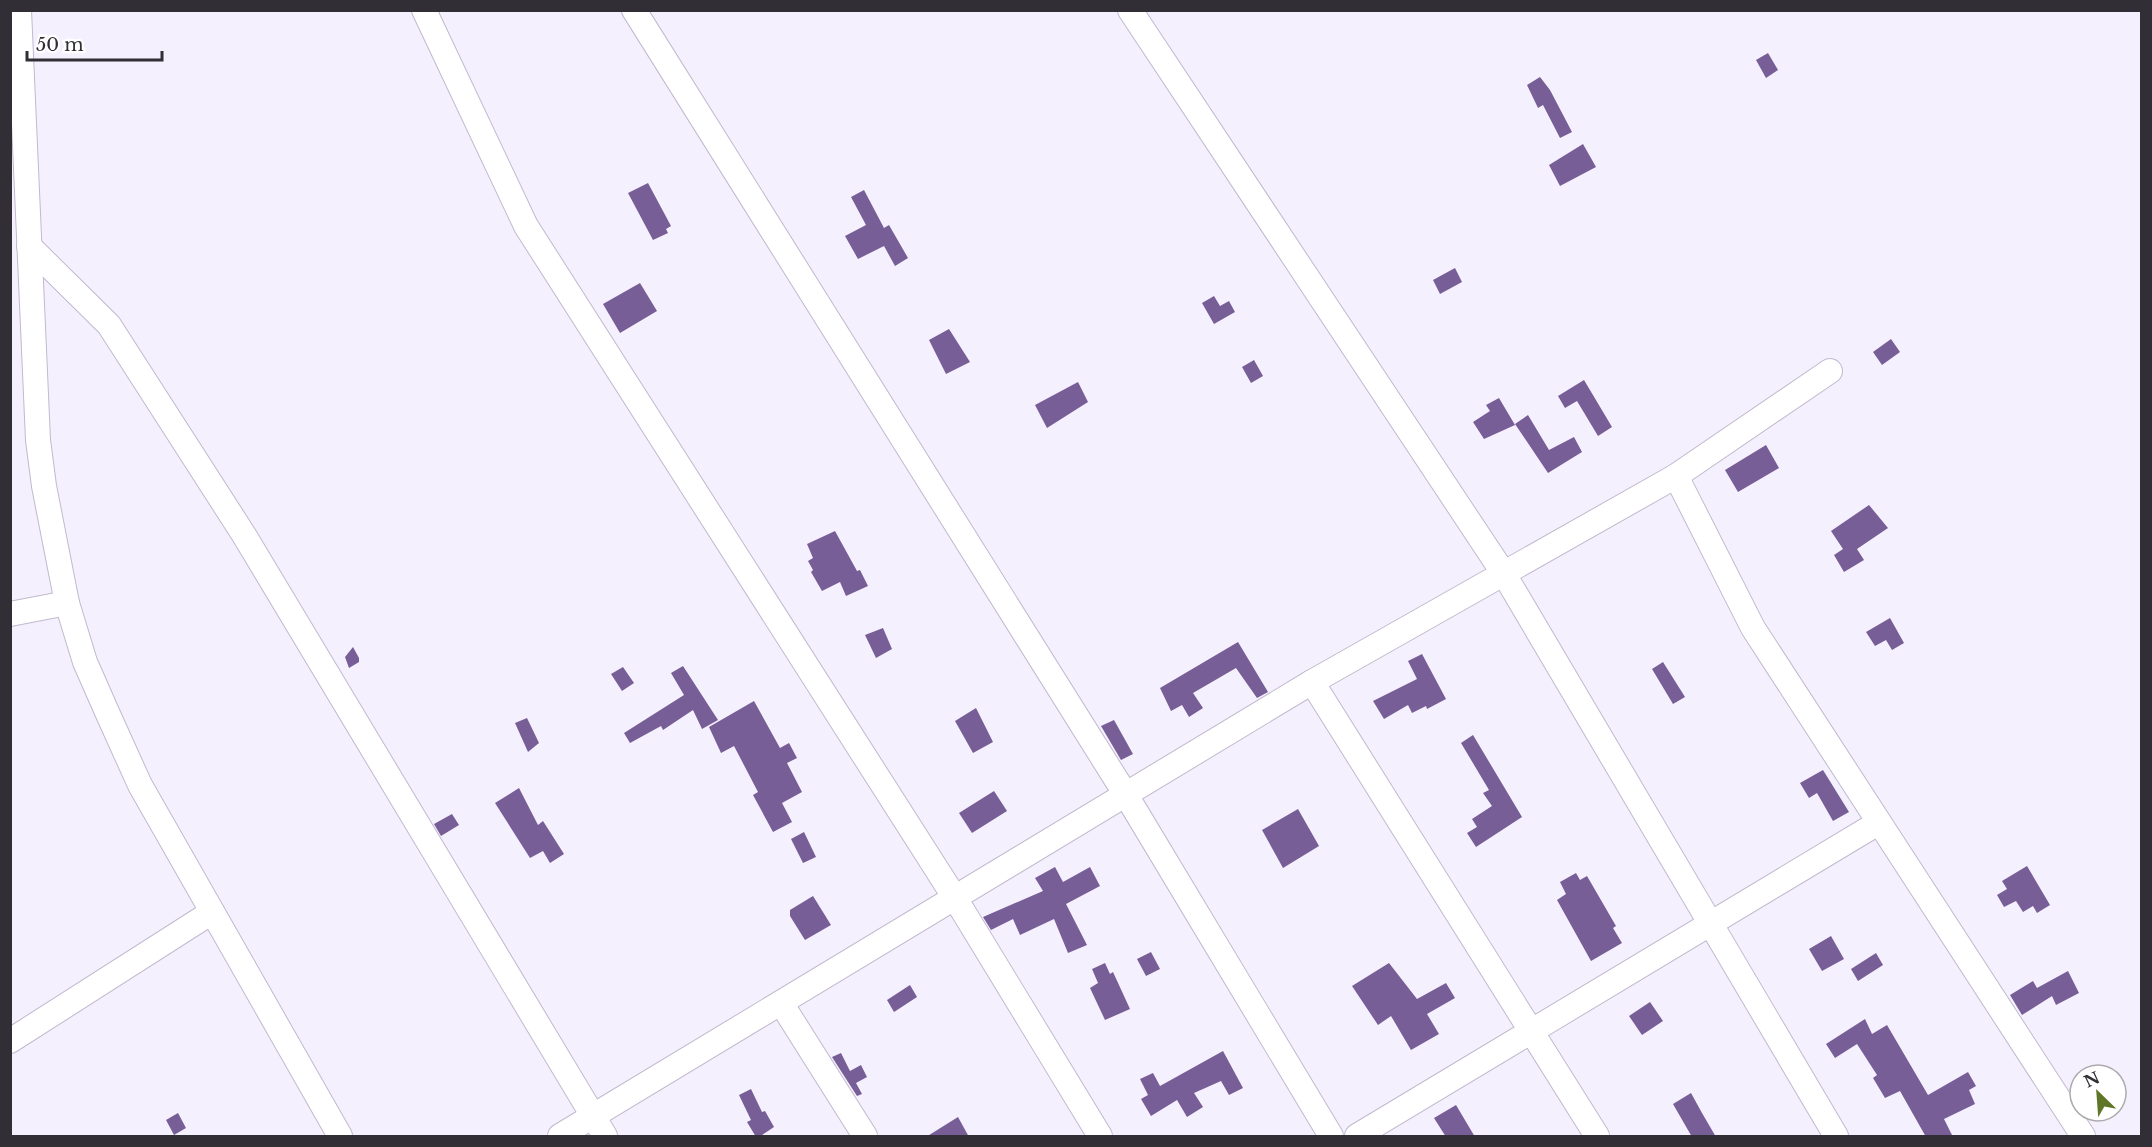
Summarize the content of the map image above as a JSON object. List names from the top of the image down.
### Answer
{
  "scale_bar": "50 m",
  "north": "top left"
}
